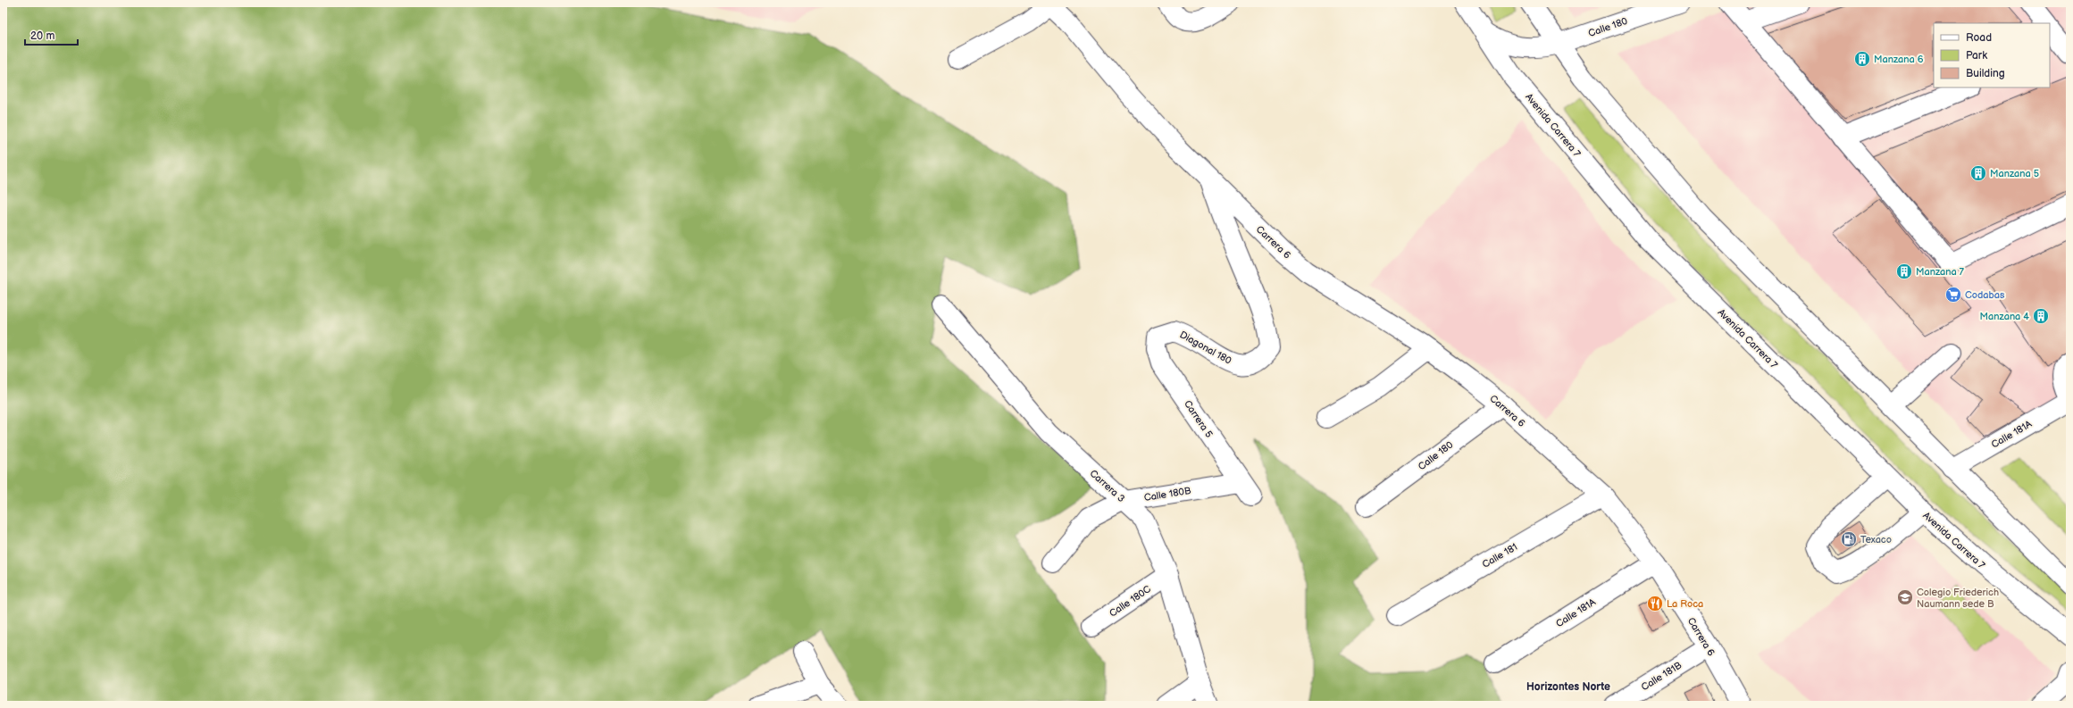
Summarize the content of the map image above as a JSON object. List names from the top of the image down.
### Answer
{
  "streets": {
    "street": [
      "Calle 180",
      "Avenida Carrera 7",
      "Carrera 6",
      "Diagonal 180",
      "Carrera 5",
      "Calle 181A",
      "Carrera 3",
      "Calle 180B",
      "Calle 181",
      "Calle 180C",
      "Calle 181B"
    ]
  },
  "crossings": [
    ["Calle 180", "Avenida Carrera 7"],
    ["Calle 180", "Carrera 6"],
    ["Carrera 6", "Diagonal 180"],
    ["Carrera 6", "Calle 181A"],
    ["Carrera 6", "Calle 181"],
    ["Carrera 6", "Calle 181B"],
    ["Diagonal 180", "Carrera 5"],
    ["Carrera 5", "Calle 180B"],
    ["Carrera 3", "Calle 180B"],
    ["Carrera 3", "Calle 180C"]
  ],
  "districts": ["Horizontes Norte"],
  "places": {
    "building": [
      "Manzana 6",
      "Manzana 5",
      "Manzana 7",
      "Manzana 4"
    ],
    "supermarket": ["Codabas"],
    "fuel station": ["Texaco"],
    "school or university": ["Colegio Friederich Naumann sede B"],
    "restaurant": ["La Roca"]
  },
  "legend": ["Road", "Park", "Building"],
  "scale_bar": "20 m"
}
